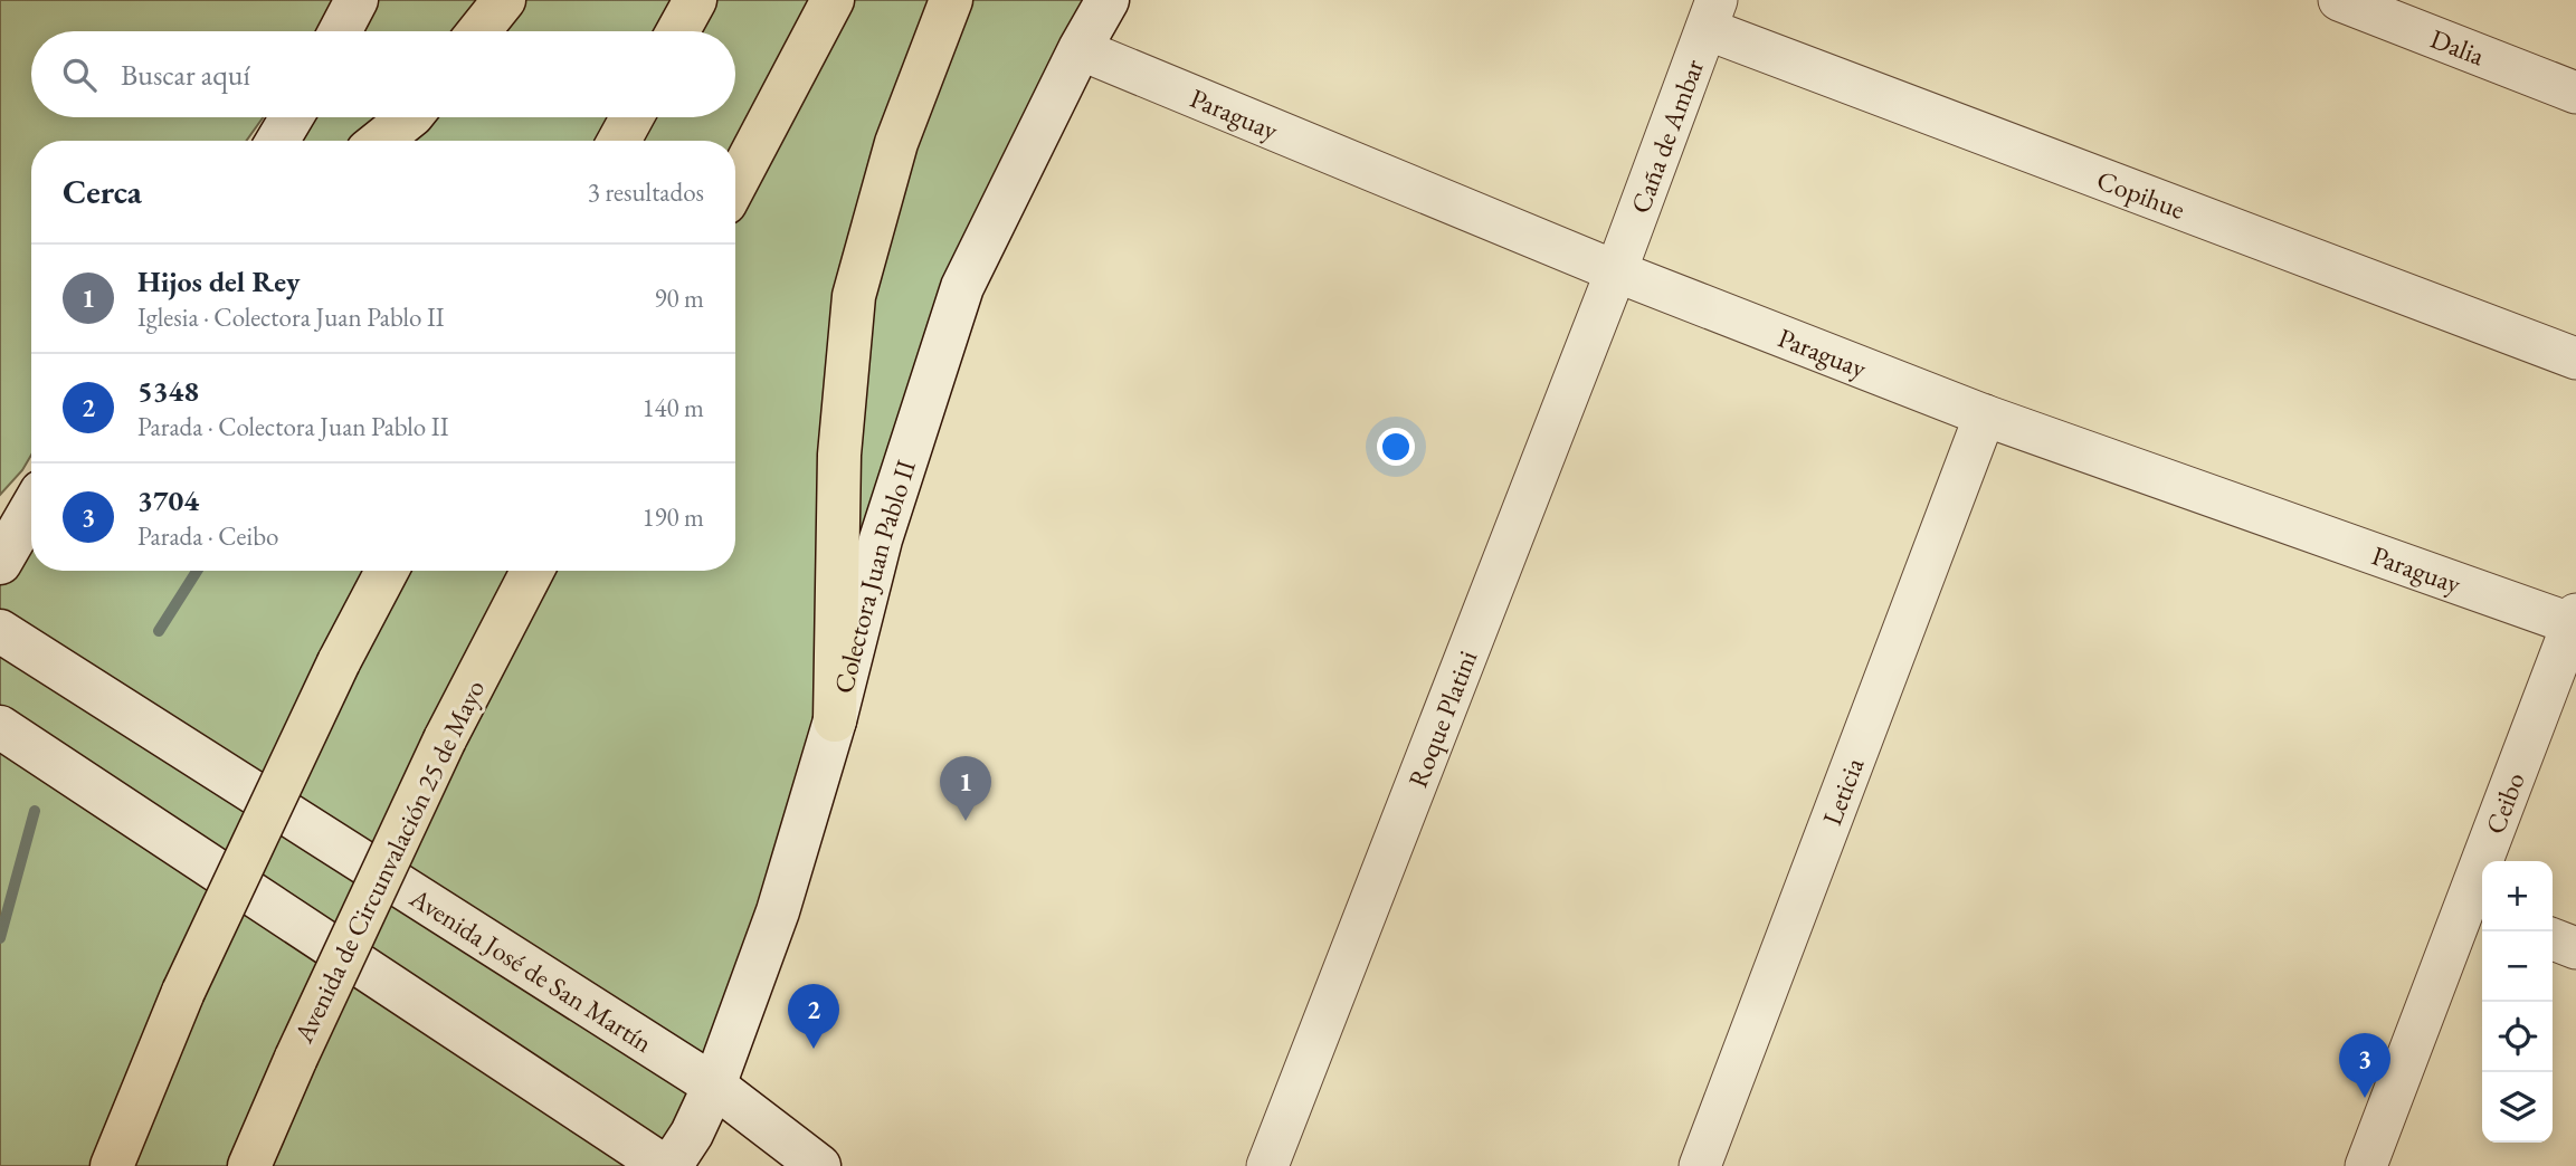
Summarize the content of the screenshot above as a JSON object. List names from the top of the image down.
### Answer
{
  "streets": {
    "highway": ["Avenida de Circunvalación 25 de Mayo"],
    "main road": ["Colectora Juan Pablo II", "Avenida José de San Martín"],
    "street": [
      "Dalia",
      "Paraguay",
      "Caña de Ambar",
      "Copihue",
      "Roque Platini",
      "Leticia",
      "Ceibo"
    ]
  },
  "crossings": [
    ["Paraguay", "Caña de Ambar"],
    ["Paraguay", "Colectora Juan Pablo II"],
    ["Paraguay", "Roque Platini"],
    ["Paraguay", "Leticia"],
    ["Paraguay", "Ceibo"],
    ["Caña de Ambar", "Copihue"],
    ["Caña de Ambar", "Roque Platini"],
    ["Colectora Juan Pablo II", "Avenida José de San Martín"]
  ],
  "page": {
    "search": "Buscar aquí",
    "heading": ["Cerca", "3 resultados"],
    "list": [
      {
        "mark": "1",
        "name": "Hijos del Rey",
        "note": "Iglesia · Colectora Juan Pablo II",
        "value": "90 m"
      },
      {
        "mark": "2",
        "name": "5348",
        "note": "Parada · Colectora Juan Pablo II",
        "value": "140 m"
      },
      {
        "mark": "3",
        "name": "3704",
        "note": "Parada · Ceibo",
        "value": "190 m"
      }
    ],
    "pins": ["1", "2", "3"],
    "map_buttons": ["+", "−"]
  }
}
